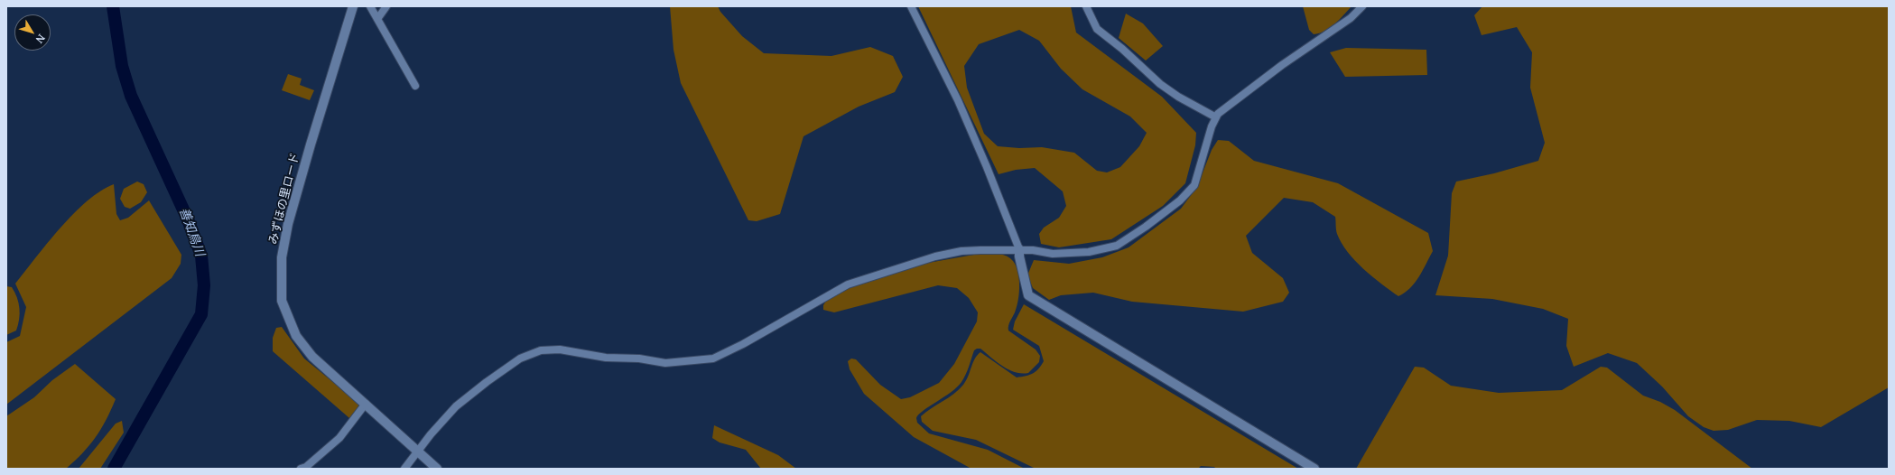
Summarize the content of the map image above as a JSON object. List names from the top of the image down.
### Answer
{
  "streets": {
    "street": ["みずほの里ロード"]
  },
  "water": ["善知鳥川"],
  "north": "bottom right"
}
